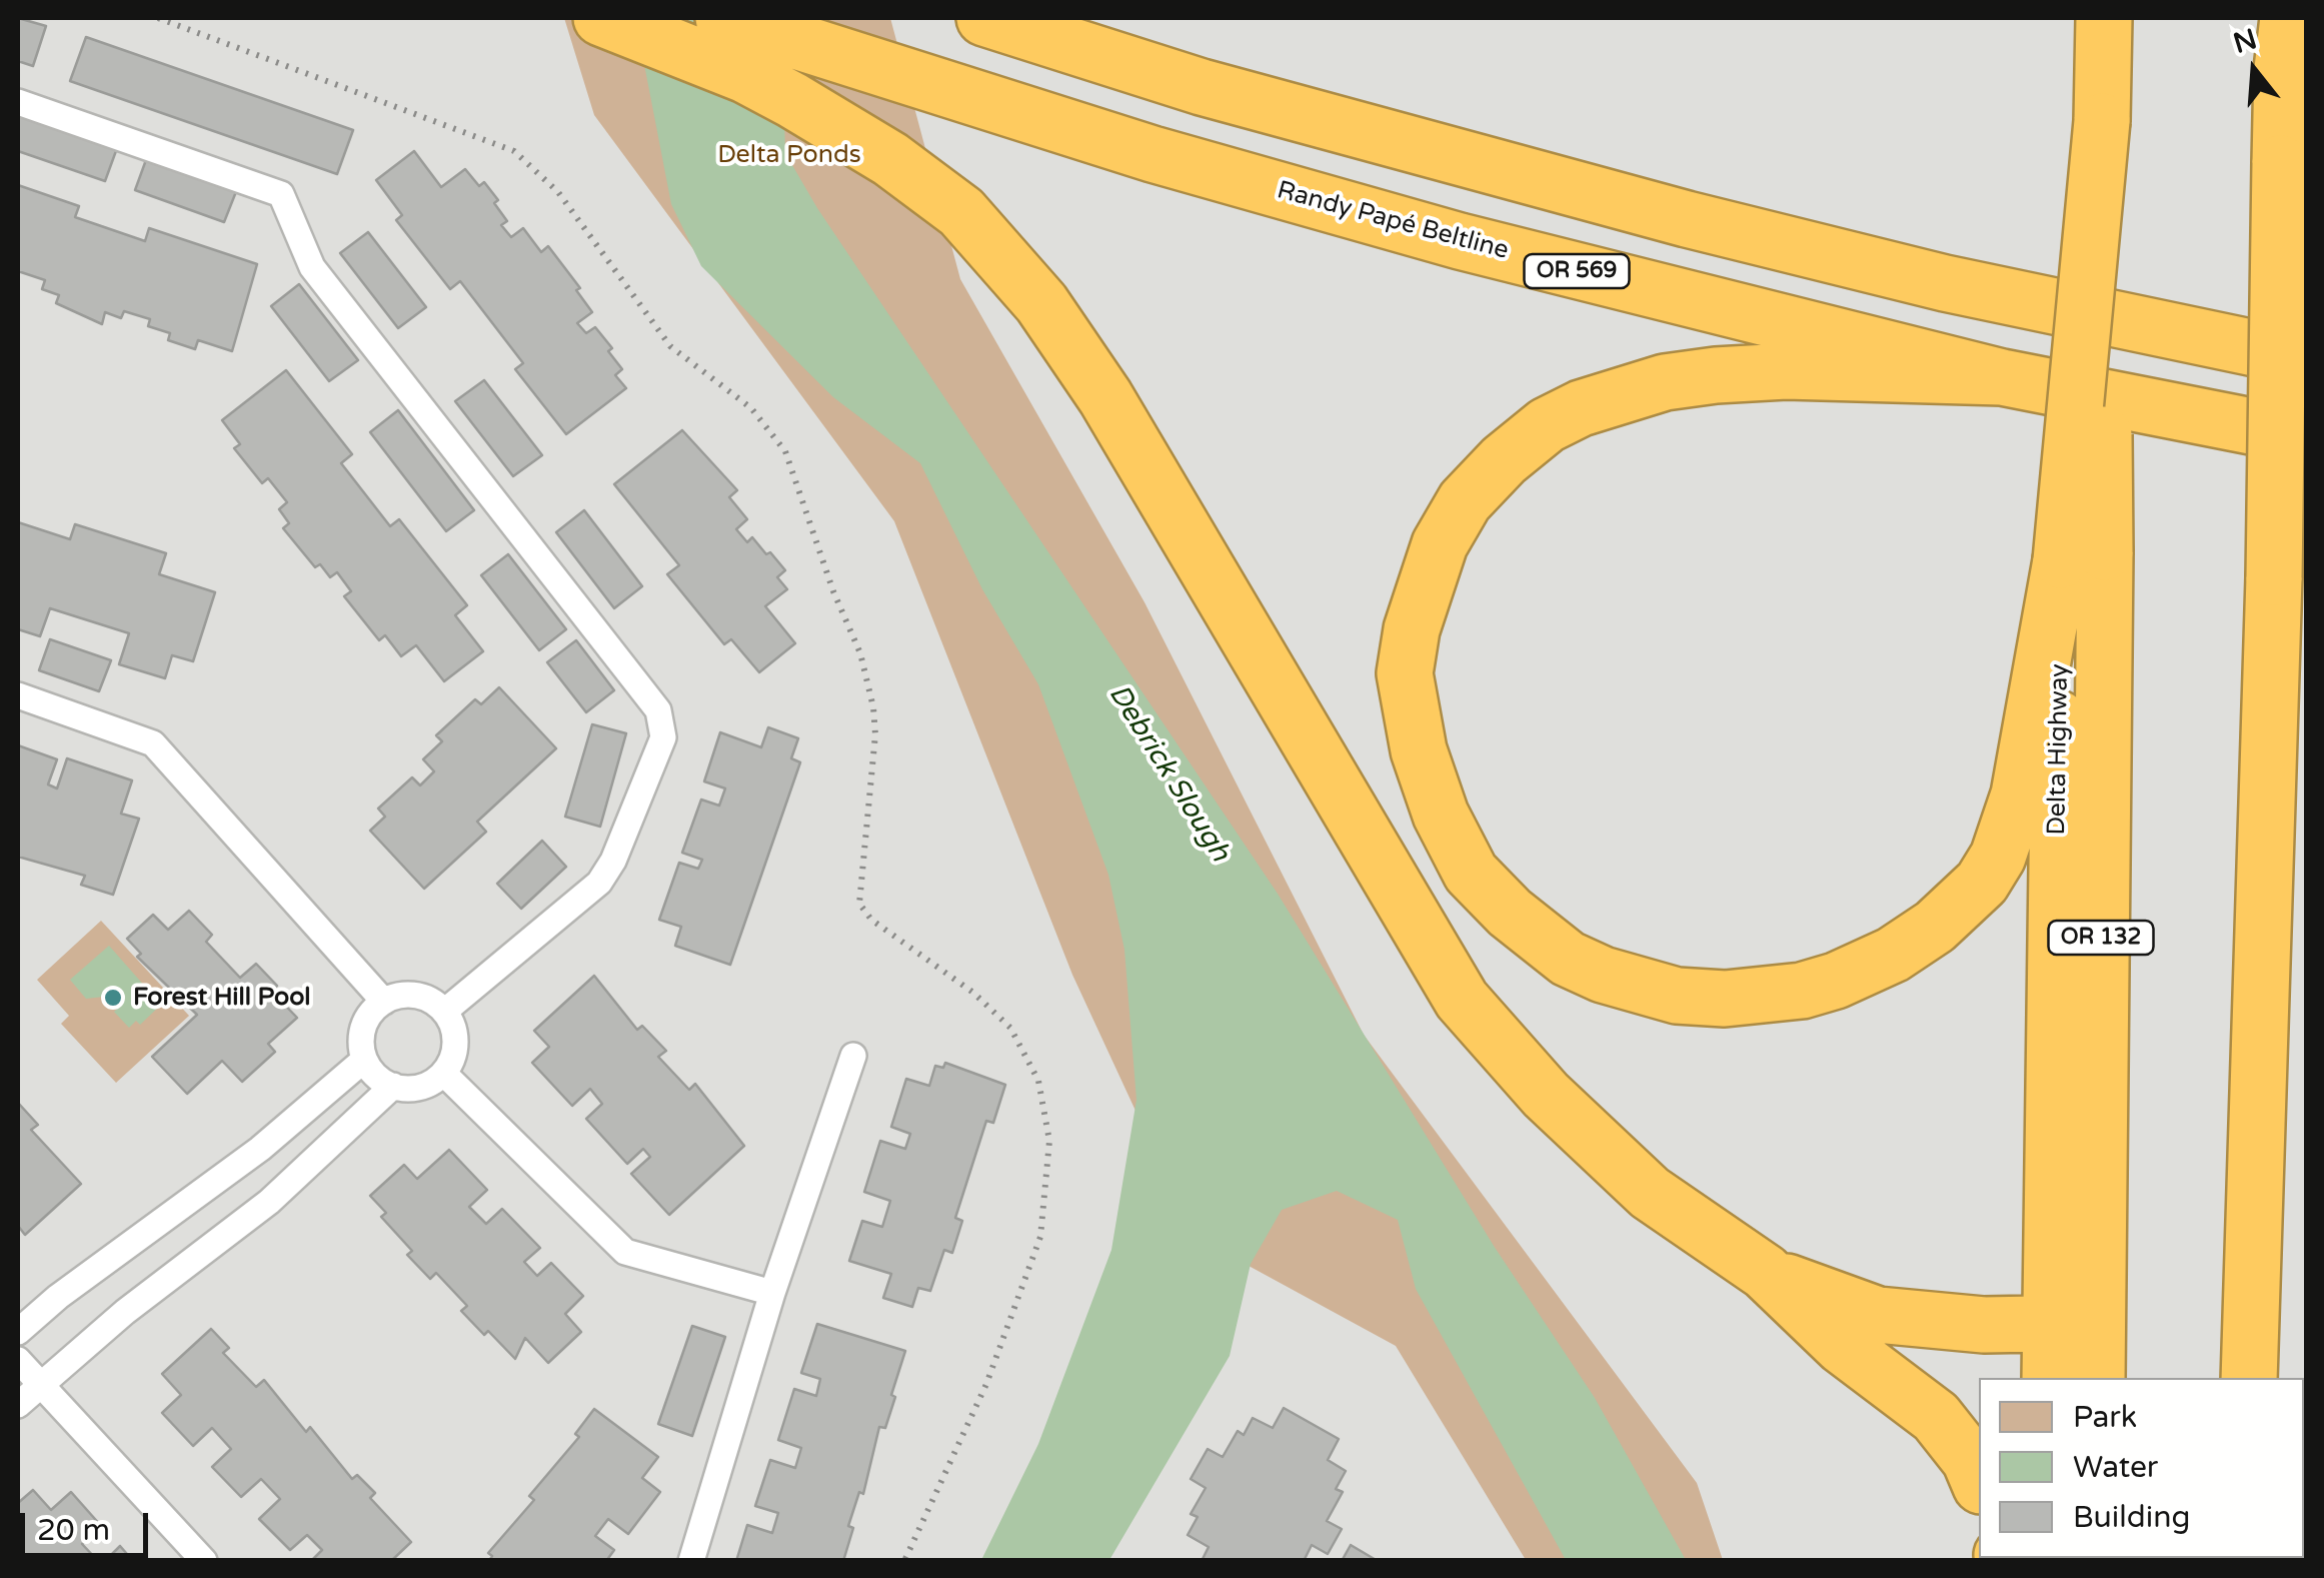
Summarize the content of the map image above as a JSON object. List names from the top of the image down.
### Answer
{
  "streets": {
    "highway": [
      "Randy Papé Beltline",
      "OR 569",
      "Delta Highway",
      "OR 132"
    ]
  },
  "water": ["Debrick Slough"],
  "parks": ["Delta Ponds"],
  "places": ["Forest Hill Pool"],
  "legend": ["Park", "Water", "Building"],
  "scale_bar": "20 m",
  "north": "top"
}
